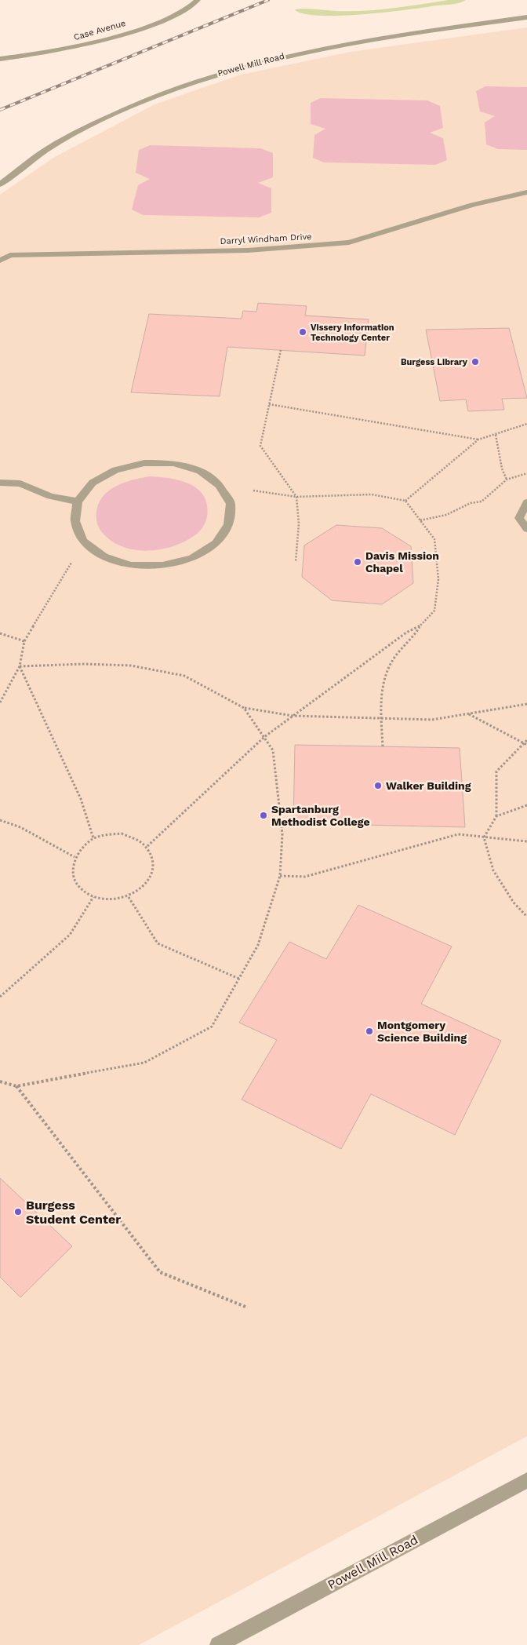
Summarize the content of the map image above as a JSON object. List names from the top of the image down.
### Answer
{
  "streets": {
    "street": ["Case Avenue", "Powell Mill Road", "Darryl Windham Drive"]
  },
  "places": [
    "Vissery Information Technology Center",
    "Burgess Library",
    "Davis Mission Chapel",
    "Walker Building",
    "Spartanburg Methodist College",
    "Montgomery Science Building",
    "Burgess Student Center"
  ]
}
